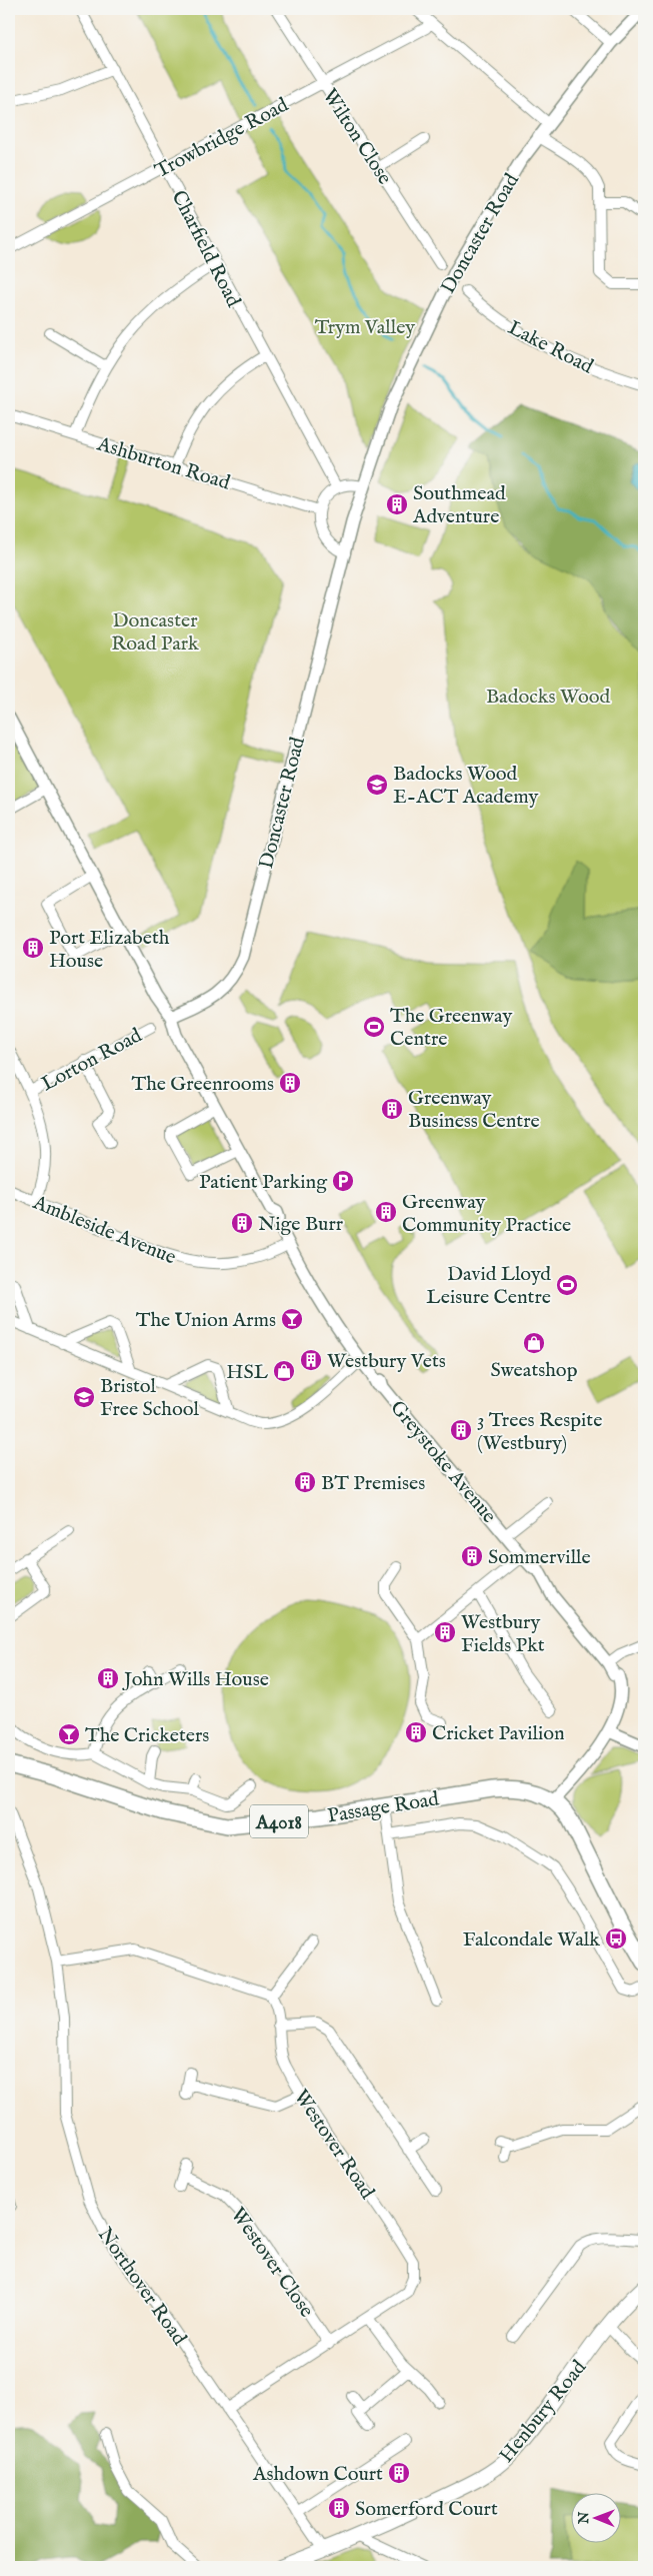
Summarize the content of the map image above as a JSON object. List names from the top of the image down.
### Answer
{
  "streets": {
    "main road": ["Passage Road", "A4018", "Henbury Road"],
    "street": [
      "Wilton Close",
      "Trowbridge Road",
      "Doncaster Road",
      "Charfield Road",
      "Lake Road",
      "Ashburton Road",
      "Lorton Road",
      "Ambleside Avenue",
      "Greystoke Avenue",
      "Westover Road",
      "Westover Close",
      "Northover Road"
    ]
  },
  "crossings": [
    ["Wilton Close", "Trowbridge Road"],
    ["Trowbridge Road", "Charfield Road"],
    ["Doncaster Road", "Greystoke Avenue"],
    ["Ambleside Avenue", "Greystoke Avenue"],
    ["Greystoke Avenue", "Passage Road"],
    ["Greystoke Avenue", "A4018"],
    ["Passage Road", "A4018"],
    ["Westover Road", "Westover Close"],
    ["Westover Road", "Northover Road"],
    ["Northover Road", "Henbury Road"]
  ],
  "parks": ["Trym Valley", "Doncaster Road Park", "Badocks Wood"],
  "places": {
    "building": [
      "Southmead Adventure",
      "Port Elizabeth House",
      "The Greenrooms",
      "Greenway Business Centre",
      "Greenway Community Practice",
      "Nige Burr",
      "Westbury Vets",
      "3 Trees Respite (Westbury)",
      "BT Premises",
      "Sommerville",
      "Westbury Fields Pkt",
      "John Wills House",
      "Cricket Pavilion",
      "Ashdown Court",
      "Somerford Court"
    ],
    "school or university": ["Badocks Wood E-ACT Academy", "Bristol Free School"],
    "sports": ["The Greenway Centre", "David Lloyd Leisure Centre"],
    "parking": ["Patient Parking"],
    "bar": ["The Union Arms", "The Cricketers"],
    "shop": ["Sweatshop", "HSL"],
    "bus stop": ["Falcondale Walk"]
  },
  "north": "left"
}
